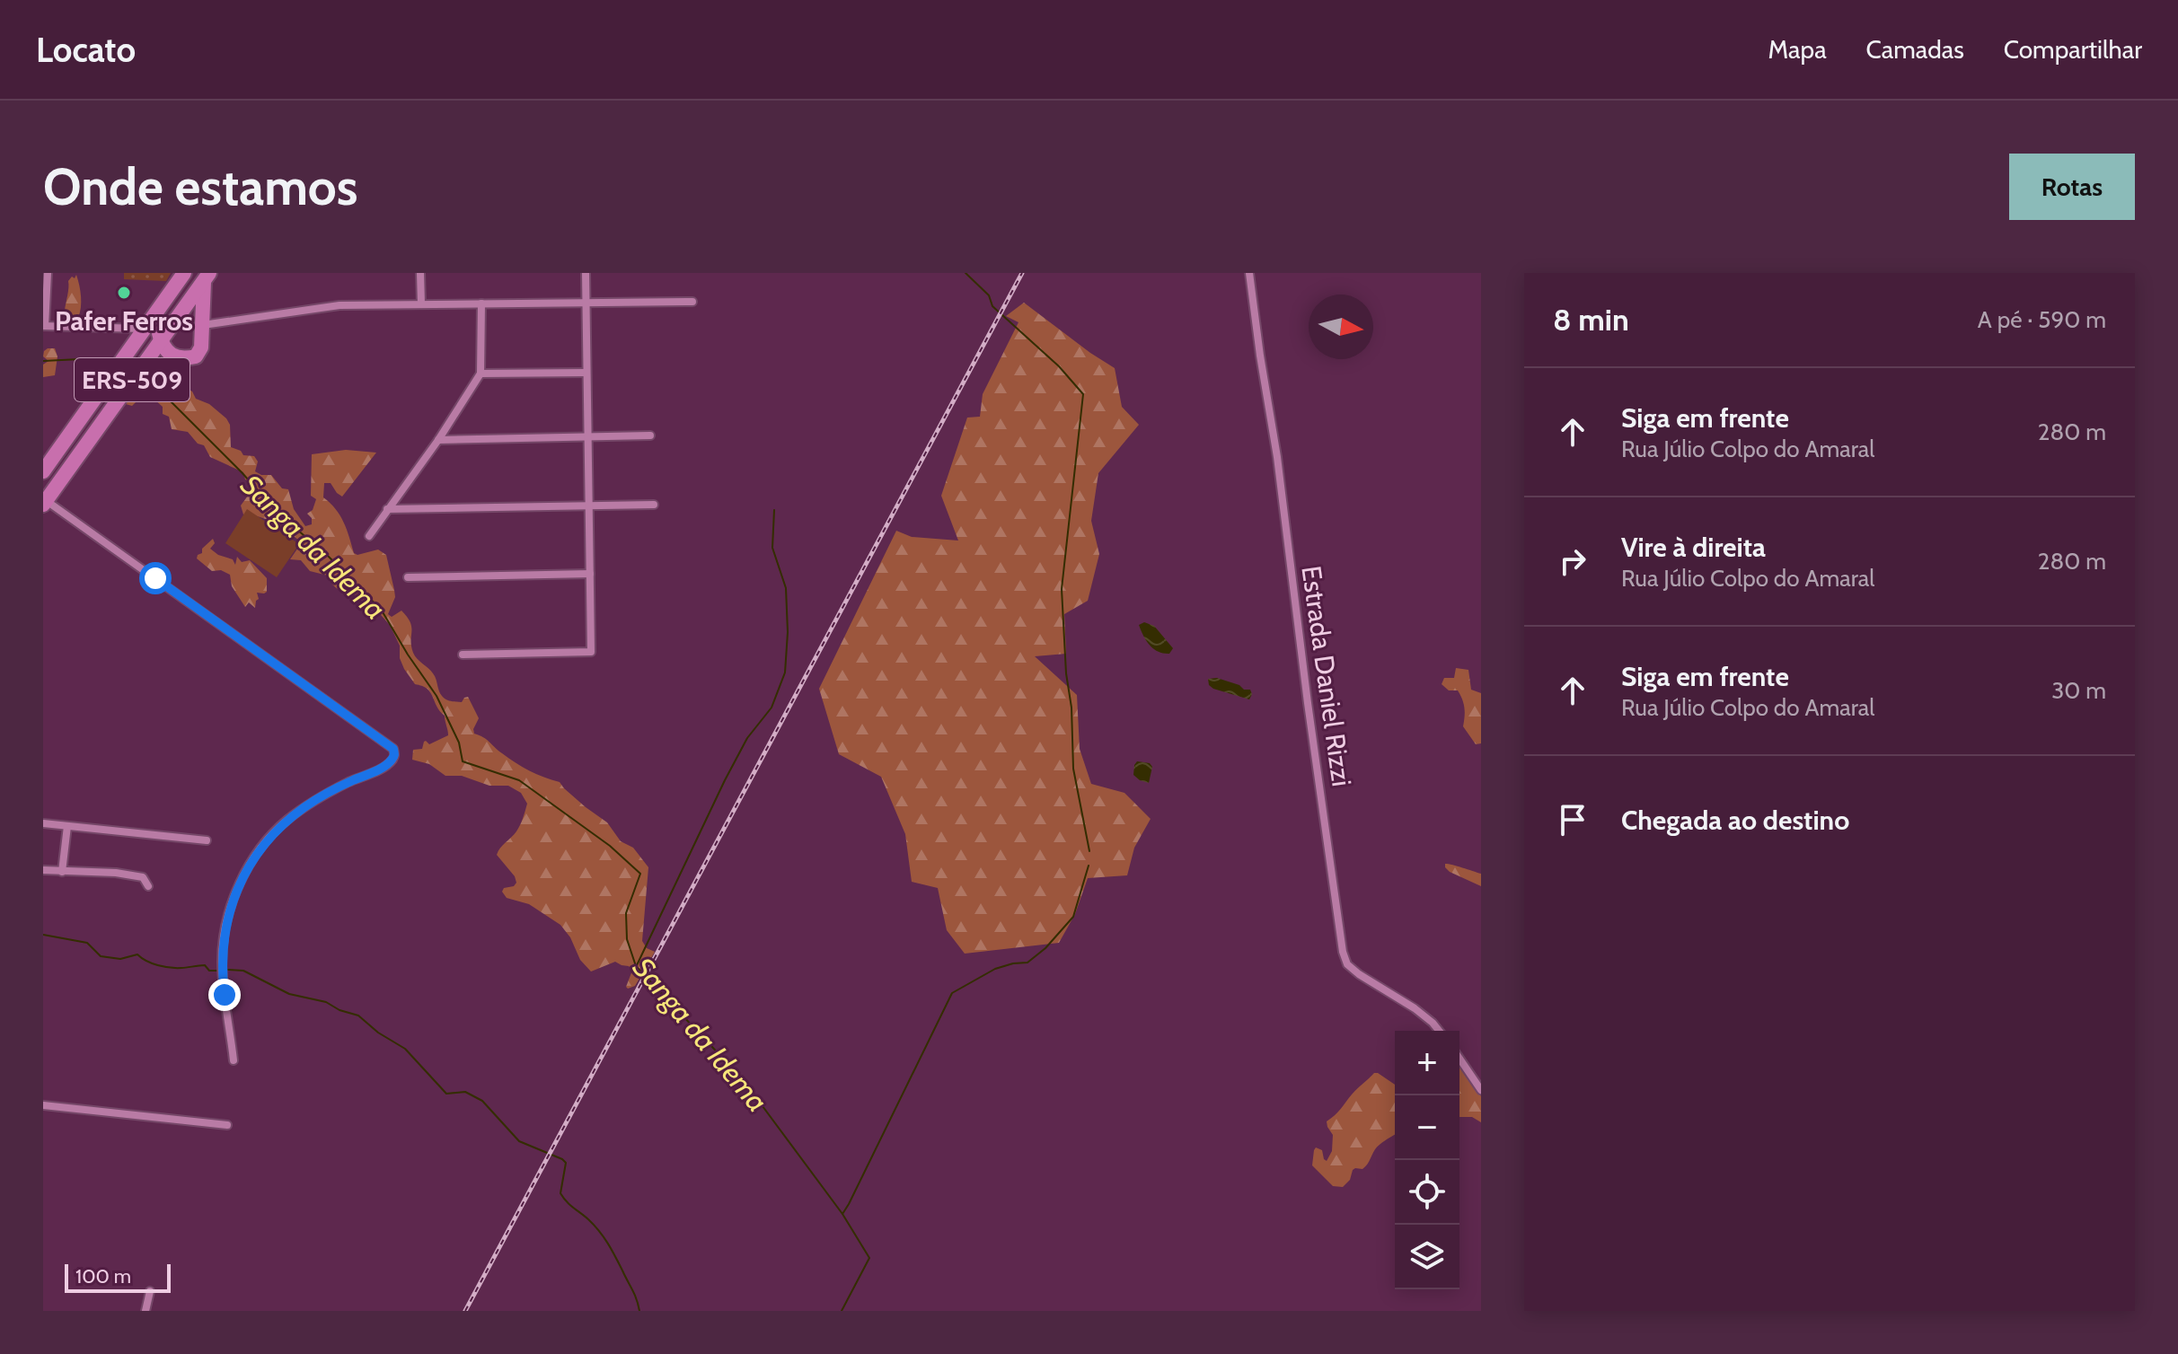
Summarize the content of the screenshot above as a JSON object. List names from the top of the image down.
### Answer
{
  "streets": {
    "highway": ["ERS-509"],
    "street": ["Estrada Daniel Rizzi"]
  },
  "water": ["Sanga da Idema"],
  "places": ["Pafer Ferros"],
  "scale_bar": "100 m",
  "north": "right",
  "page": {
    "header": "Locato",
    "nav": ["Mapa", "Camadas", "Compartilhar"],
    "buttons": "Rotas",
    "title": "Onde estamos",
    "heading": ["8 min", "A pé · 590 m"],
    "list": [
      ["Siga em frente", "Rua Júlio Colpo do Amaral", "280 m"],
      ["Vire à direita", "Rua Júlio Colpo do Amaral", "280 m"],
      ["Siga em frente", "Rua Júlio Colpo do Amaral", "30 m"],
      "Chegada ao destino"
    ],
    "map_buttons": ["+", "−"],
    "scale": "100 m"
  }
}
